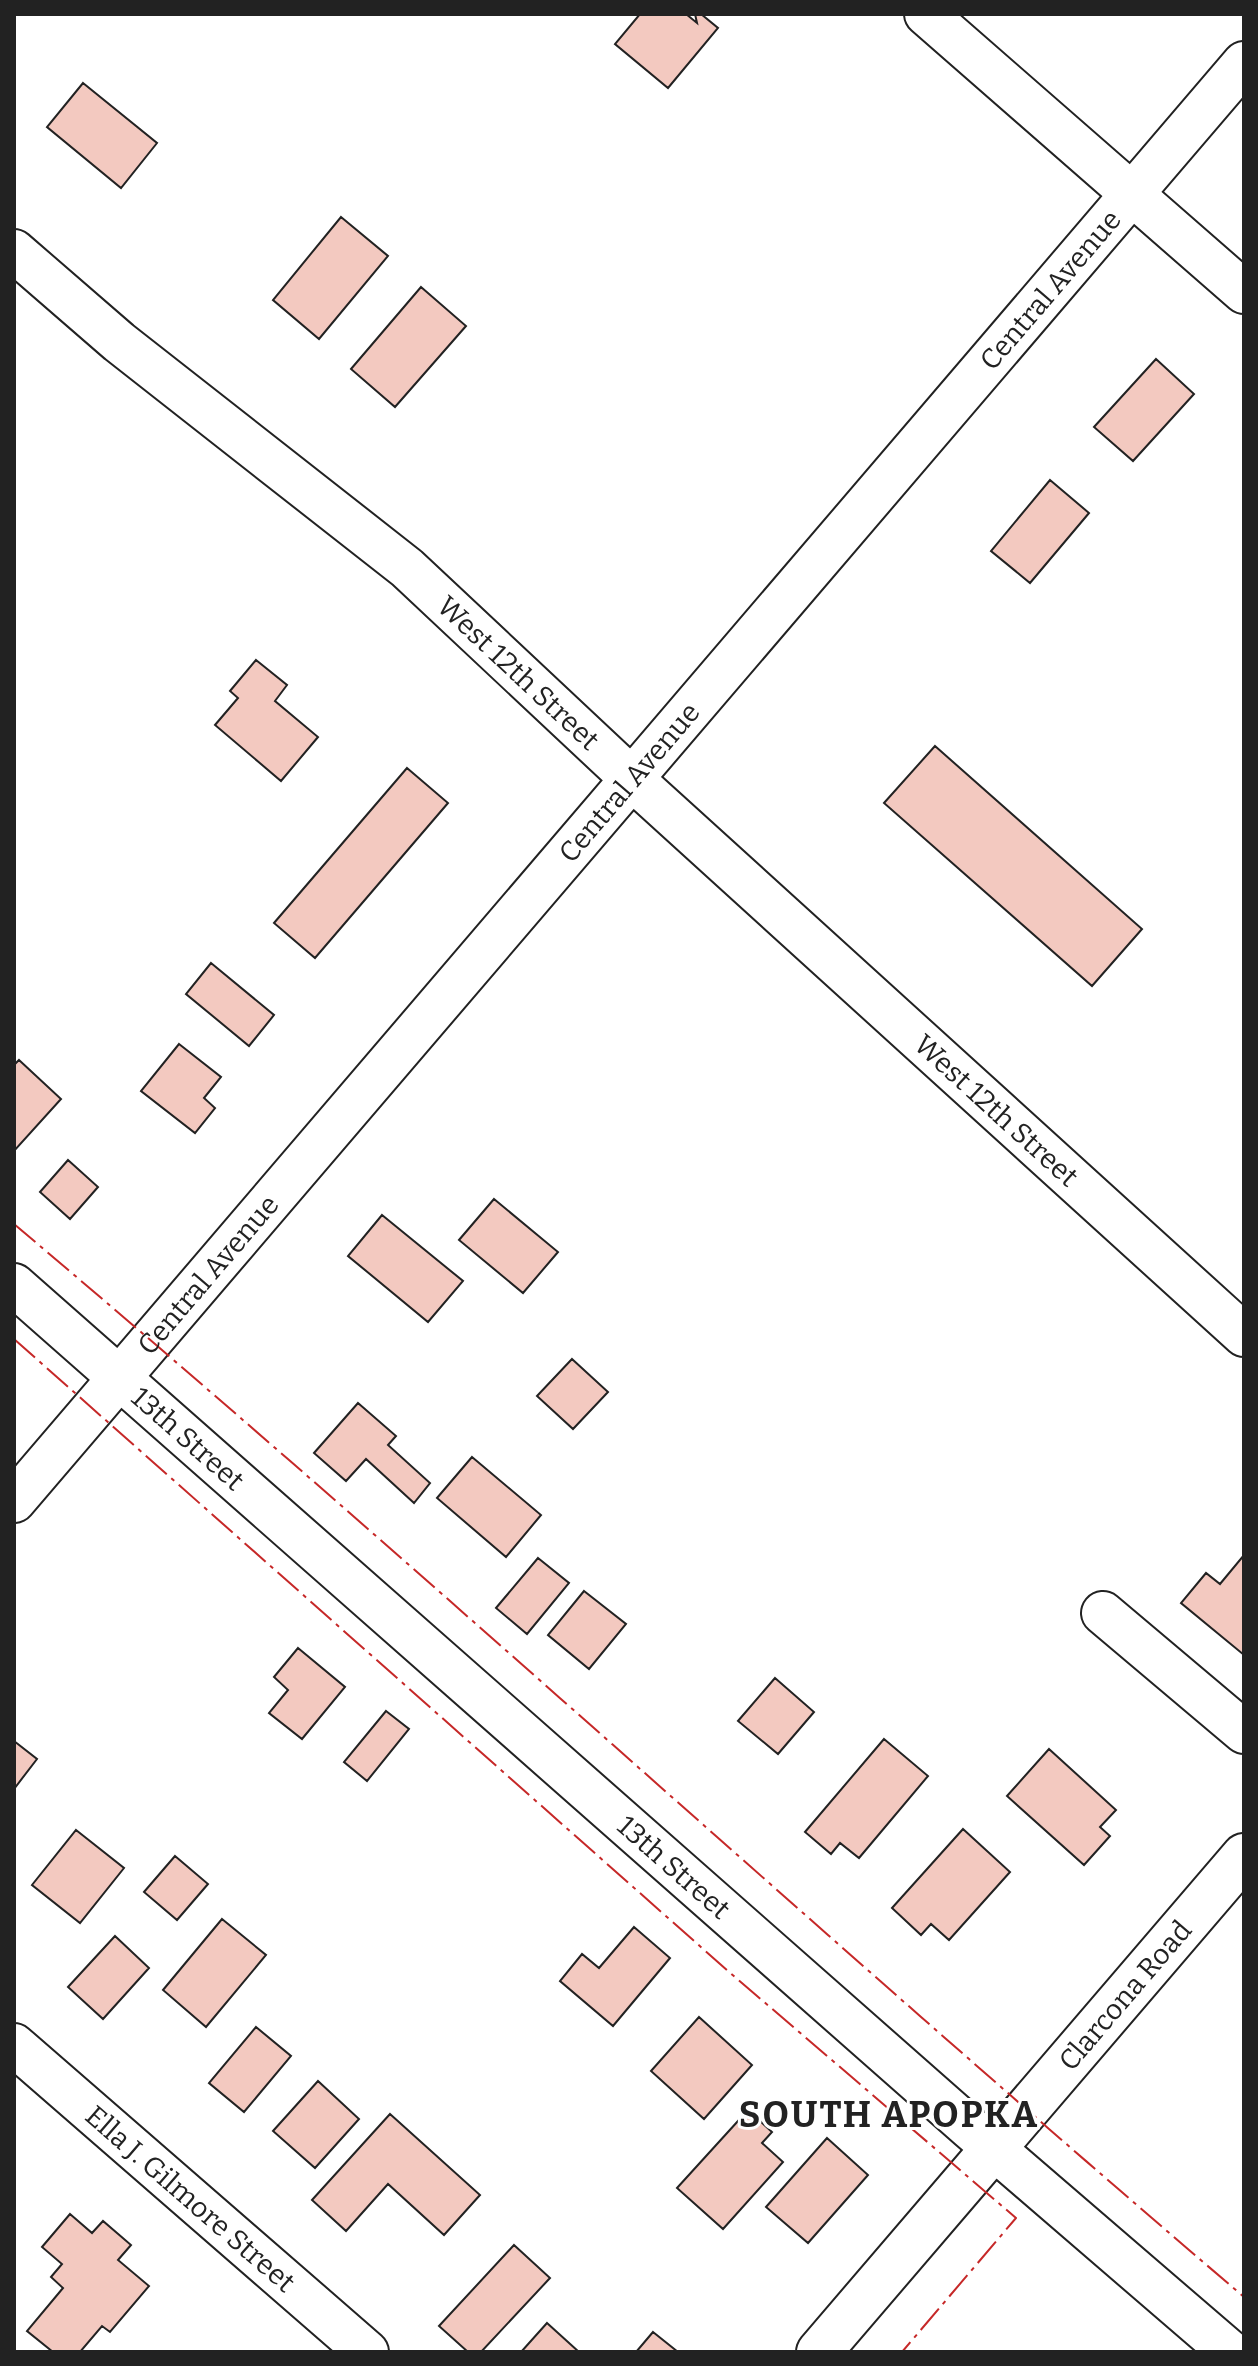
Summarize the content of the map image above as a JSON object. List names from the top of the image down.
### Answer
{
  "streets": {
    "main road": ["Clarcona Road"],
    "street": [
      "Central Avenue",
      "West 12th Street",
      "13th Street",
      "Ella J. Gilmore Street"
    ]
  },
  "crossings": [
    ["Central Avenue", "West 12th Street"],
    ["Central Avenue", "13th Street"],
    ["13th Street", "Clarcona Road"]
  ],
  "districts": ["SOUTH APOPKA"]
}
